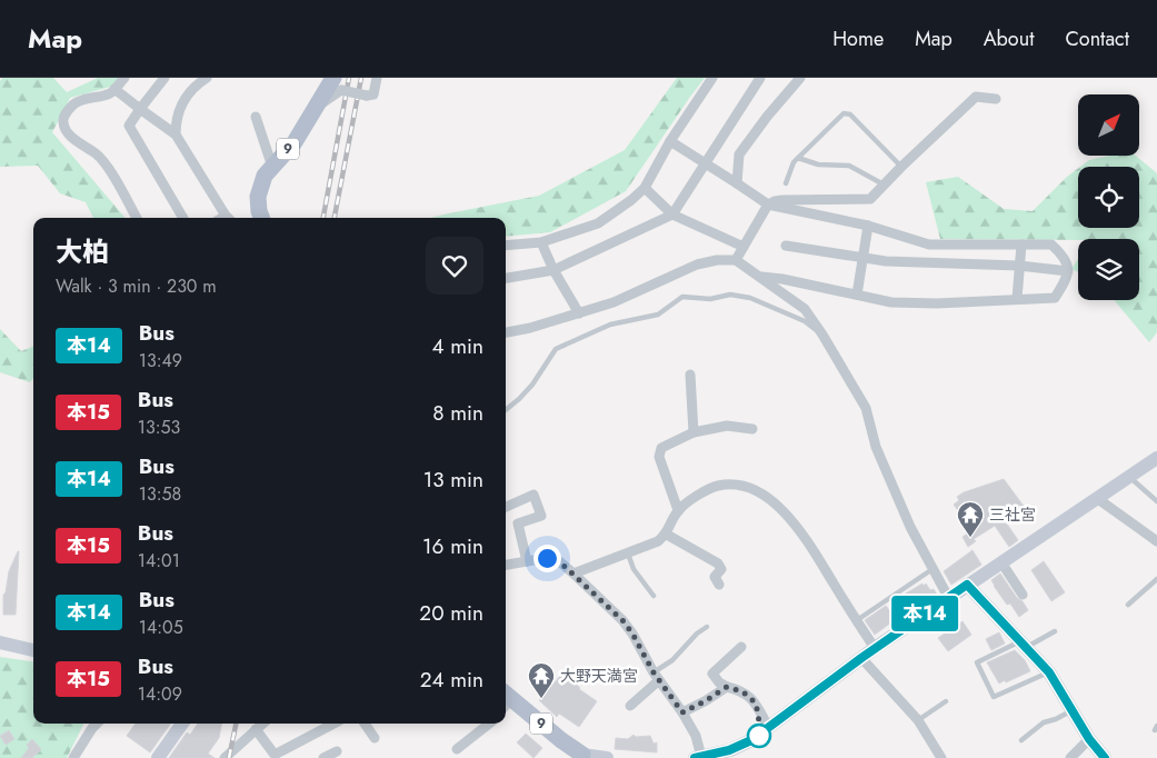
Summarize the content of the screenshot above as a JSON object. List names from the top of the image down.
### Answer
{
  "streets": {
    "main road": ["9"]
  },
  "places": {
    "temple": ["三社宮", "大野天満宮"]
  },
  "lines": ["bus line 本14"],
  "north": "top right",
  "page": {
    "header": "Map",
    "nav": [
      "Home",
      "Map",
      "About",
      "Contact"
    ],
    "on_map": "本14",
    "heading": ["大柏", "Walk · 3 min · 230 m"],
    "list": [
      {
        "mark": "本14",
        "name": "Bus",
        "note": "13:49",
        "value": "4 min"
      },
      {
        "mark": "本15",
        "name": "Bus",
        "note": "13:53",
        "value": "8 min"
      },
      {
        "mark": "本14",
        "name": "Bus",
        "note": "13:58",
        "value": "13 min"
      },
      {
        "mark": "本15",
        "name": "Bus",
        "note": "14:01",
        "value": "16 min"
      },
      {
        "mark": "本14",
        "name": "Bus",
        "note": "14:05",
        "value": "20 min"
      },
      {
        "mark": "本15",
        "name": "Bus",
        "note": "14:09",
        "value": "24 min"
      }
    ]
  }
}
